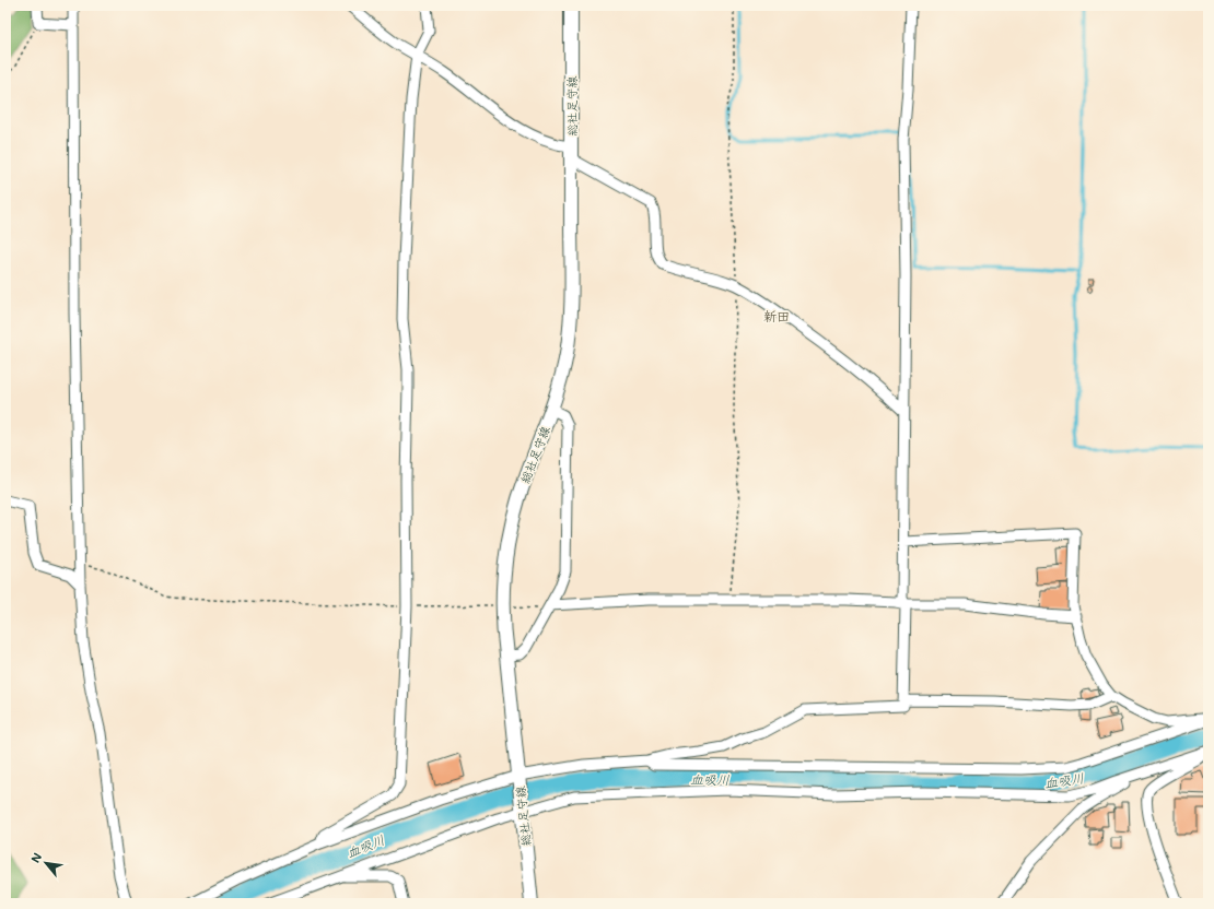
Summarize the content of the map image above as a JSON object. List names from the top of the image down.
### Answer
{
  "streets": {
    "main road": ["総社足守線"]
  },
  "districts": ["新田"],
  "water": ["血吸川"],
  "north": "top left"
}
